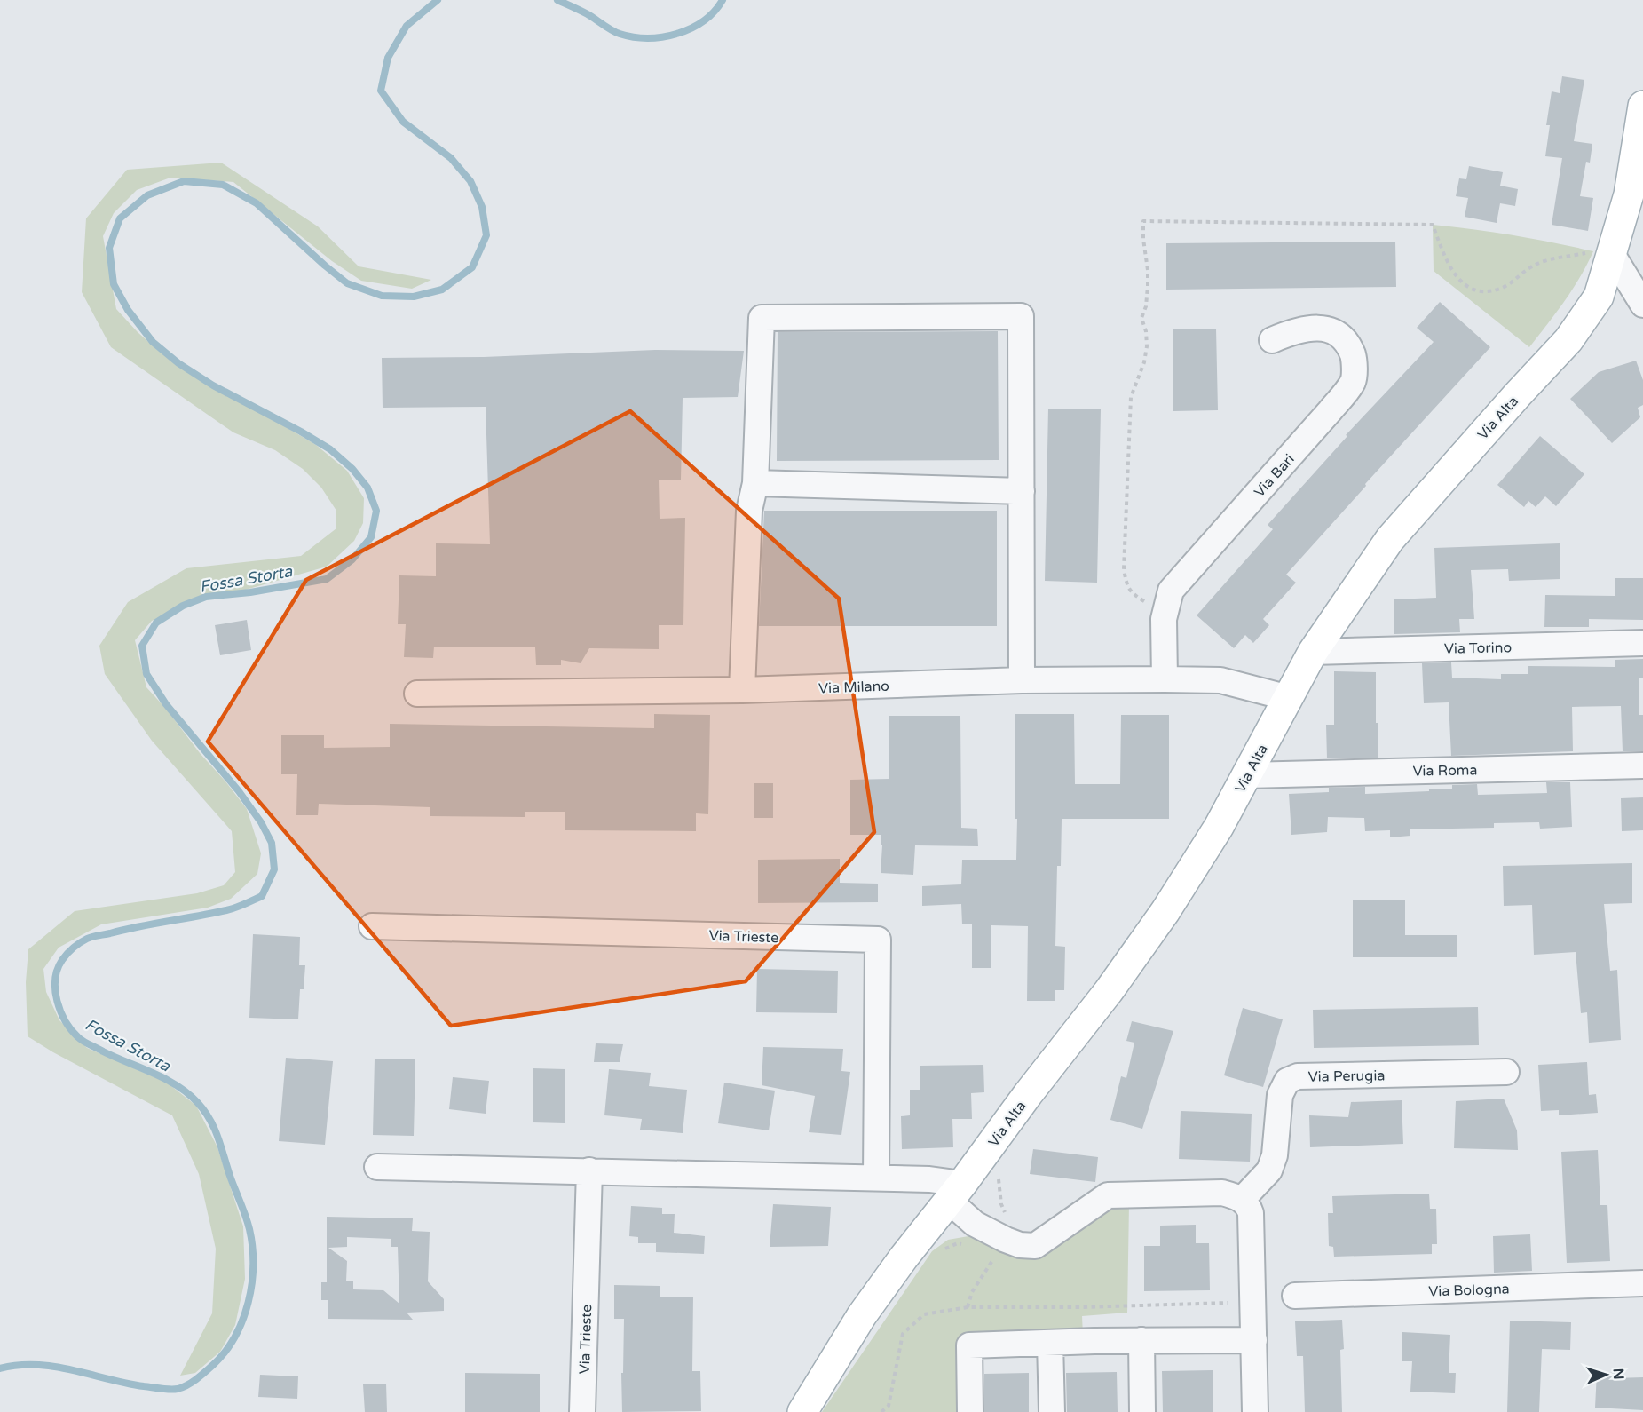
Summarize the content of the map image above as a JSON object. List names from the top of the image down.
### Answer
{
  "streets": {
    "main road": ["Via Alta"],
    "street": [
      "Via Bari",
      "Via Torino",
      "Via Milano",
      "Via Roma",
      "Via Trieste",
      "Via Perugia",
      "Via Bologna"
    ]
  },
  "crossings": [
    ["Via Alta", "Via Torino"],
    ["Via Alta", "Via Milano"],
    ["Via Alta", "Via Roma"],
    ["Via Bari", "Via Milano"]
  ],
  "water": ["Fossa Storta"],
  "north": "right"
}
